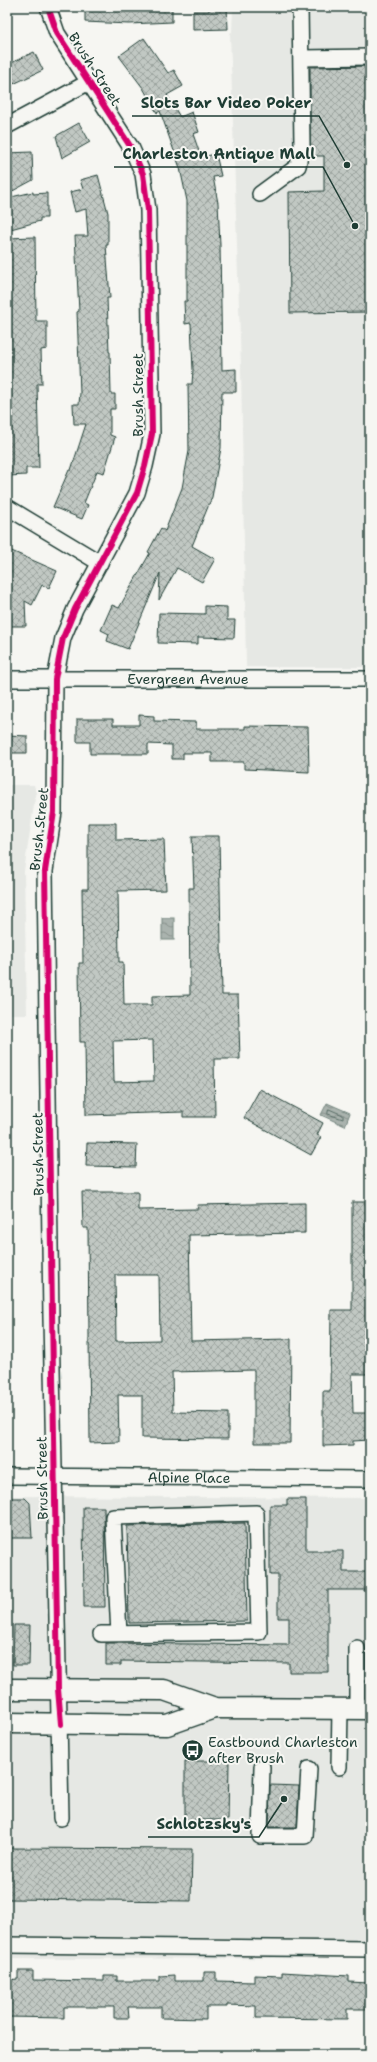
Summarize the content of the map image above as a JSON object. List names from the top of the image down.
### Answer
{
  "streets": {
    "street": ["Brush Street", "Evergreen Avenue", "Alpine Place"]
  },
  "crossings": [
    ["Brush Street", "Evergreen Avenue"],
    ["Brush Street", "Alpine Place"]
  ],
  "places": {
    "other": ["Slots Bar Video Poker", "Charleston Antique Mall", "Schlotzsky's"],
    "bus stop": ["Eastbound Charleston after Brush"]
  }
}
